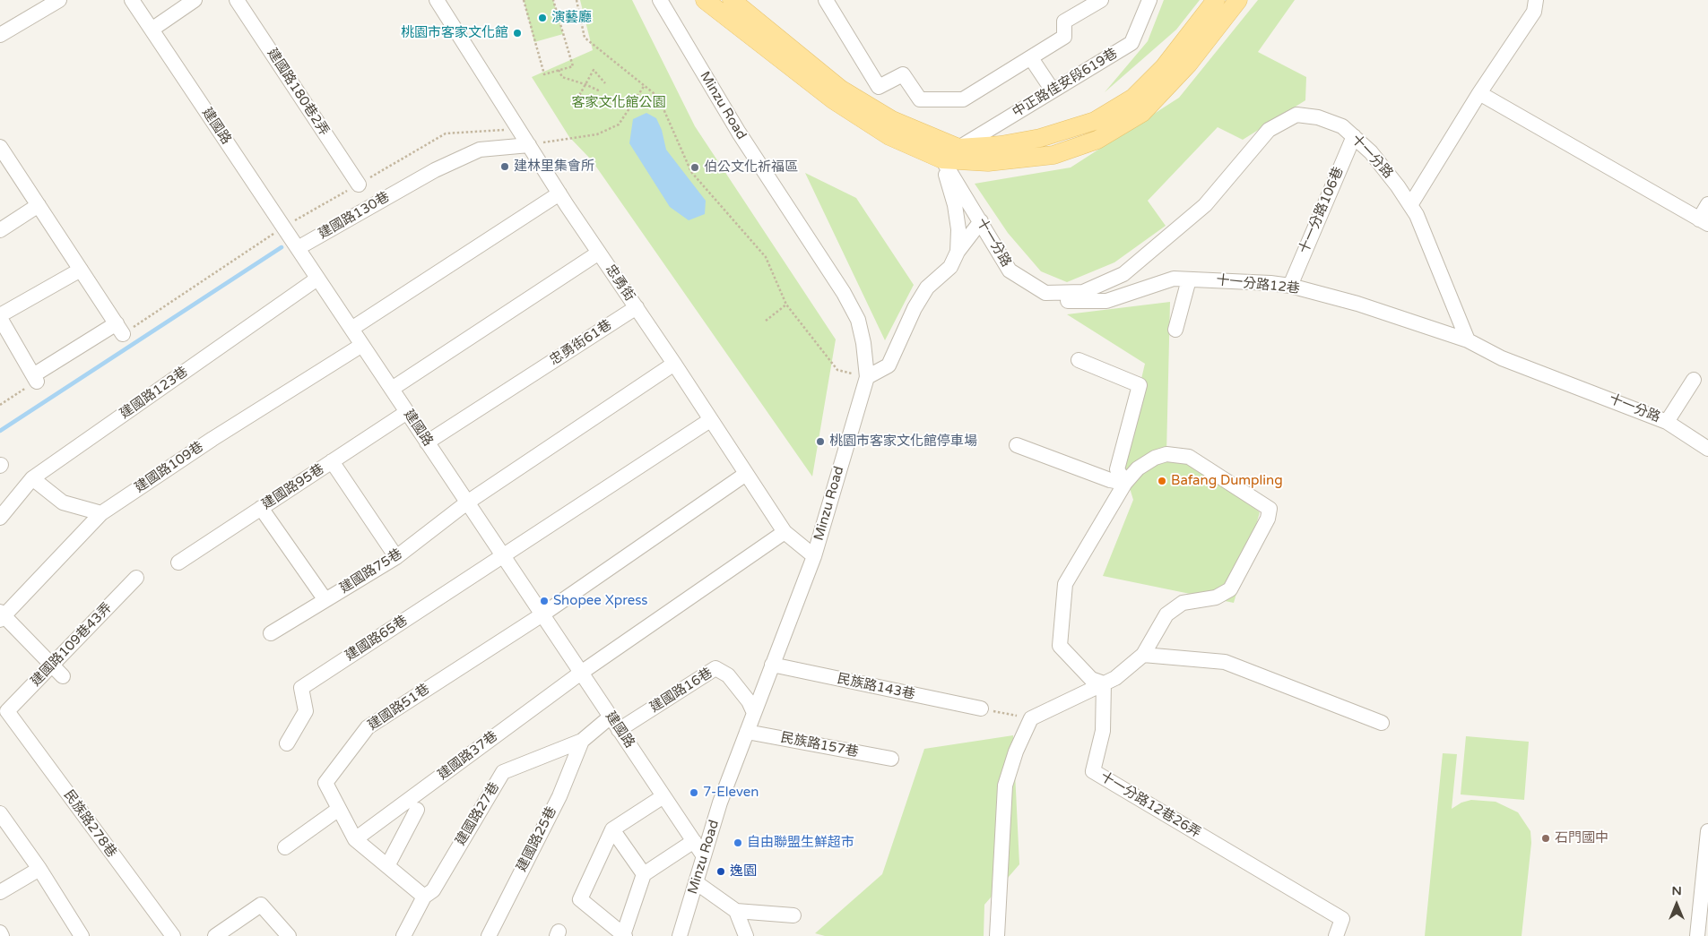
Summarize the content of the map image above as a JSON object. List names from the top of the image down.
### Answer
{
  "streets": {
    "street": [
      "中正路佳安段619巷",
      "建國路180巷2弄",
      "Minzu Road",
      "建國路",
      "十一分路",
      "十一分路106巷",
      "建國路130巷",
      "忠勇街",
      "十一分路12巷",
      "忠勇街61巷",
      "建國路123巷",
      "建國路109巷",
      "建國路95巷",
      "建國路75巷",
      "建國路65巷",
      "建國路109巷43弄",
      "民族路143巷",
      "建國路16巷",
      "建國路51巷",
      "民族路157巷",
      "建國路37巷",
      "十一分路12巷26弄",
      "建國路27巷",
      "民族路278巷",
      "建國路25巷"
    ]
  },
  "crossings": [
    ["中正路佳安段619巷", "十一分路"],
    ["Minzu Road", "建國路"],
    ["Minzu Road", "忠勇街"],
    ["Minzu Road", "民族路143巷"],
    ["Minzu Road", "建國路16巷"],
    ["Minzu Road", "民族路157巷"],
    ["建國路", "建國路130巷"],
    ["建國路", "忠勇街61巷"],
    ["建國路", "建國路123巷"],
    ["建國路", "建國路109巷"],
    ["建國路", "建國路95巷"],
    ["建國路", "建國路75巷"],
    ["建國路", "建國路65巷"],
    ["建國路", "建國路16巷"],
    ["建國路", "建國路51巷"],
    ["建國路", "建國路37巷"],
    ["建國路", "建國路27巷"],
    ["十一分路", "十一分路106巷"],
    ["十一分路", "十一分路12巷"],
    ["十一分路106巷", "十一分路12巷"],
    ["建國路130巷", "忠勇街"],
    ["忠勇街", "忠勇街61巷"],
    ["忠勇街", "建國路75巷"],
    ["忠勇街", "建國路37巷"],
    ["建國路109巷43弄", "民族路278巷"],
    ["建國路51巷", "建國路37巷"],
    ["建國路27巷", "建國路25巷"]
  ],
  "parks": ["客家文化館公園"],
  "places": [
    "演藝廳",
    "桃園市客家文化館",
    "建林里集會所",
    "伯公文化祈福區",
    "桃園市客家文化館停車場",
    "Bafang Dumpling",
    "Shopee Xpress",
    "7-Eleven",
    "石門國中",
    "自由聯盟生鮮超市",
    "逸園"
  ],
  "north": "top"
}
